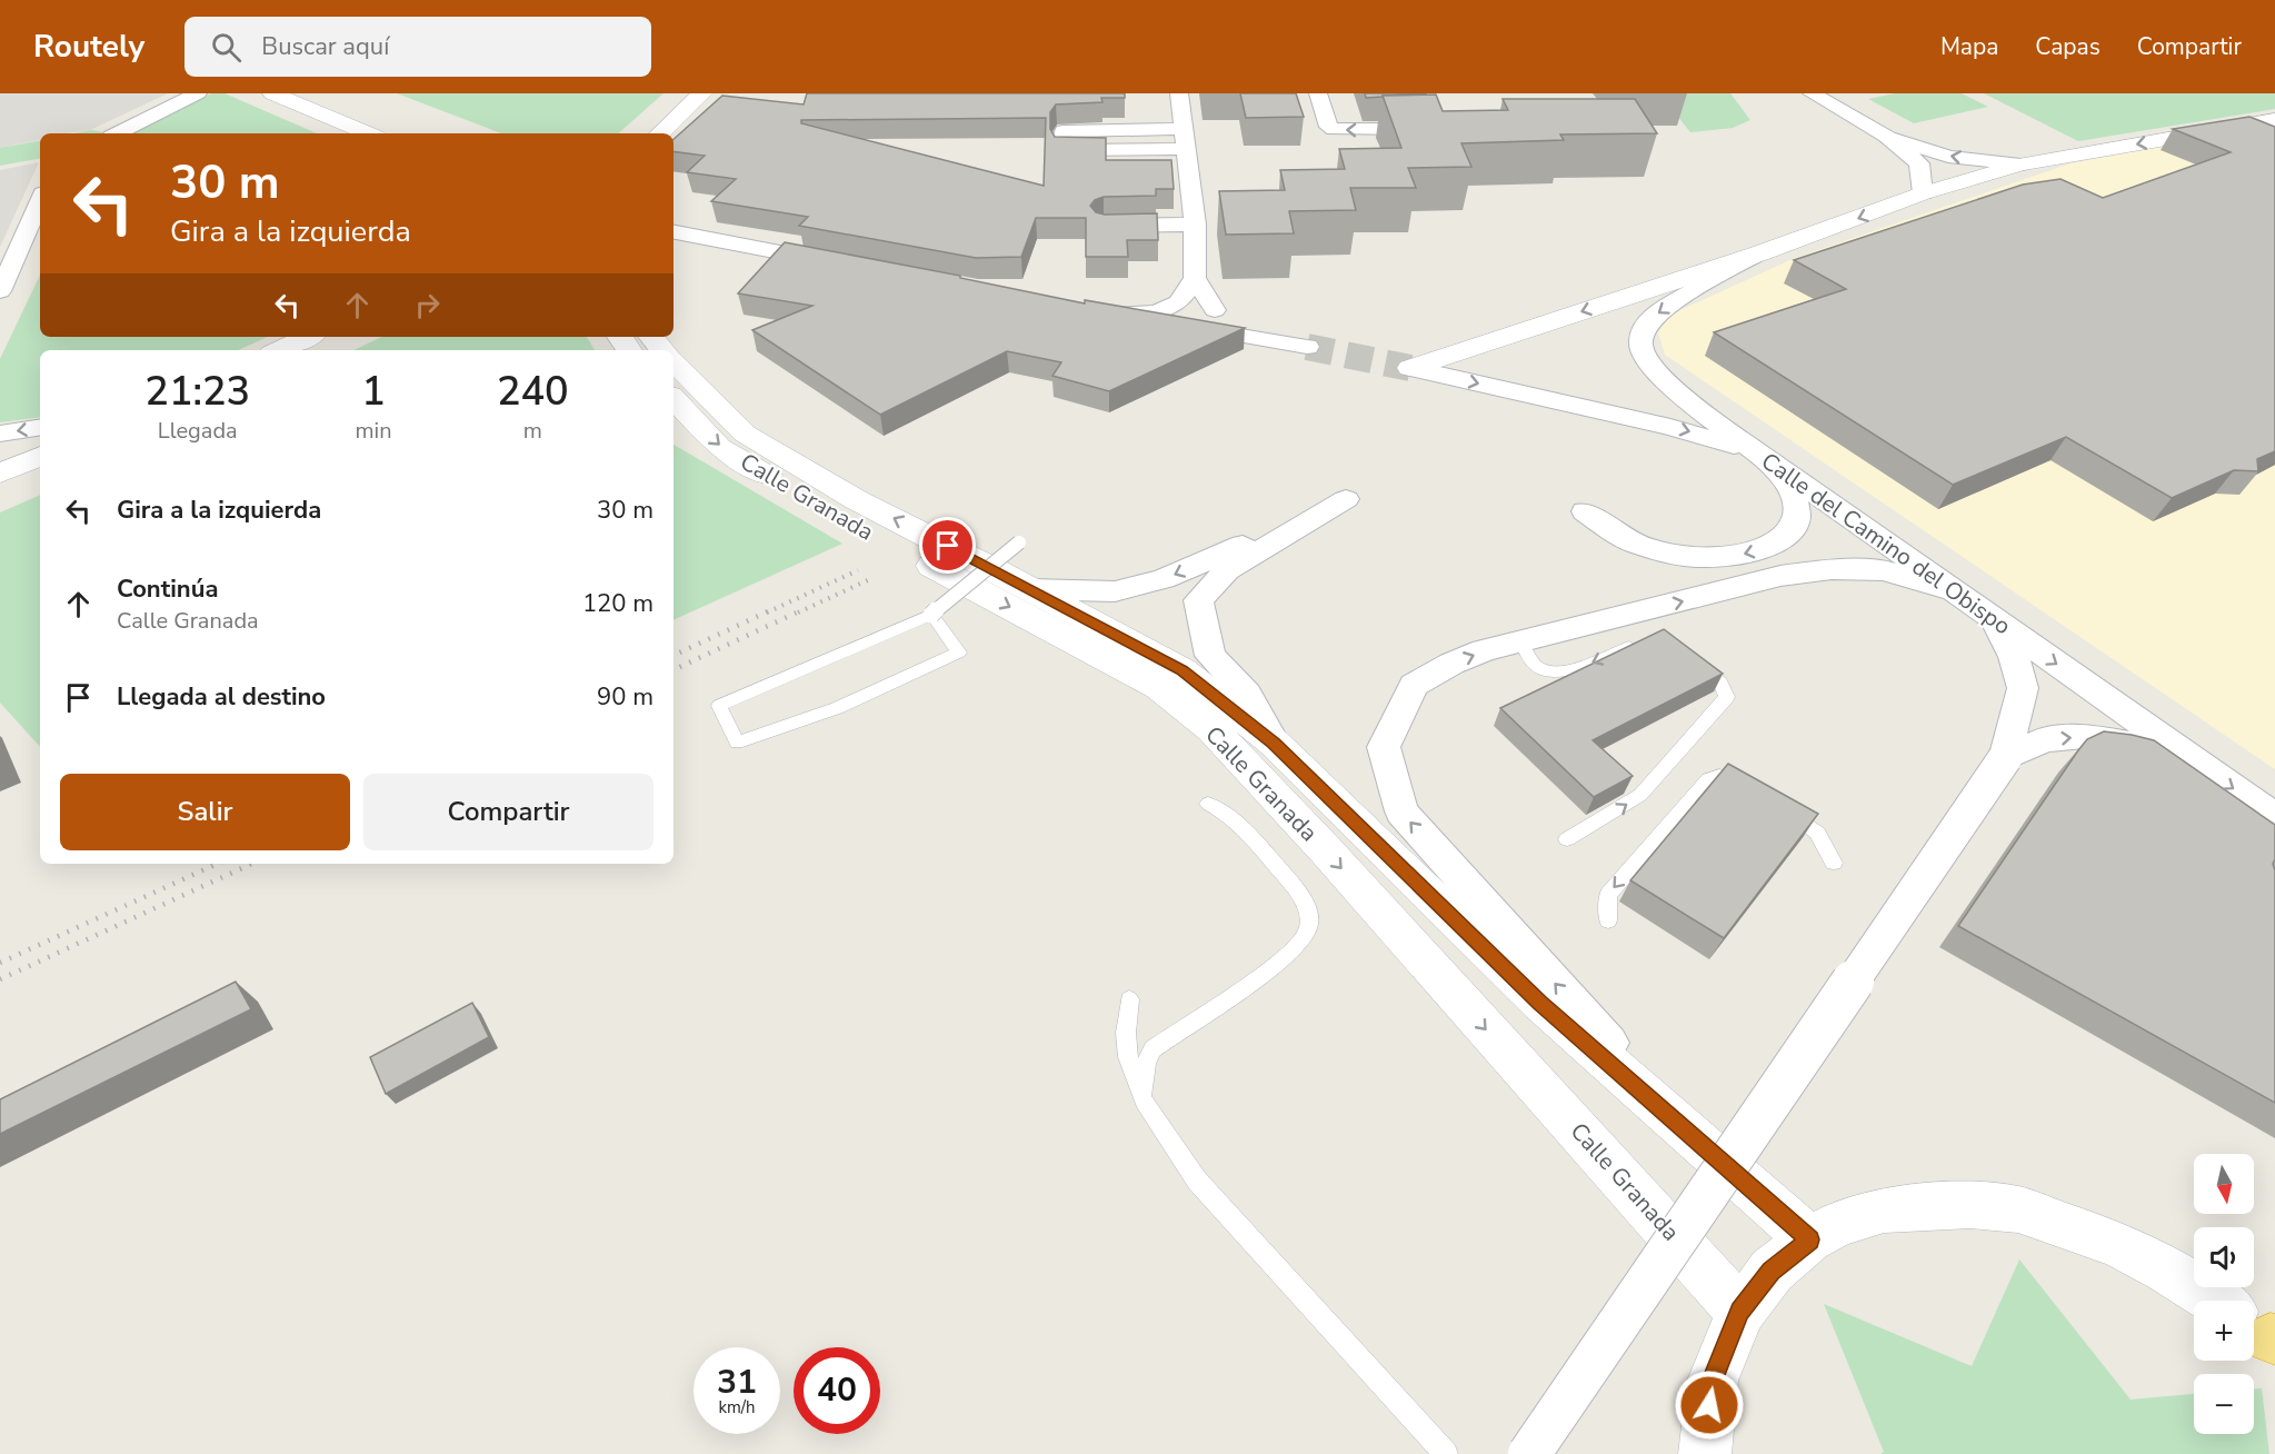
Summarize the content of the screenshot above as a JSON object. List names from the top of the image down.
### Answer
{
  "streets": {
    "street": ["Calle Granada", "Calle del Camino del Obispo"]
  },
  "north": "bottom",
  "page": {
    "header": "Routely",
    "search": "Buscar aquí",
    "nav": ["Mapa", "Capas", "Compartir"],
    "turn": ["30 m", "Gira a la izquierda"],
    "eta": [
      "21:23",
      "Llegada",
      "1",
      "min",
      "240",
      "m"
    ],
    "list": [
      {
        "name": "Gira a la izquierda",
        "value": "30 m"
      },
      {
        "name": "Continúa",
        "note": "Calle Granada",
        "value": "120 m"
      },
      {
        "name": "Llegada al destino",
        "value": "90 m"
      }
    ],
    "buttons": ["Salir", "Compartir"],
    "map_buttons": ["+", "−"],
    "speed": "31 km/h",
    "limit": "40"
  }
}
